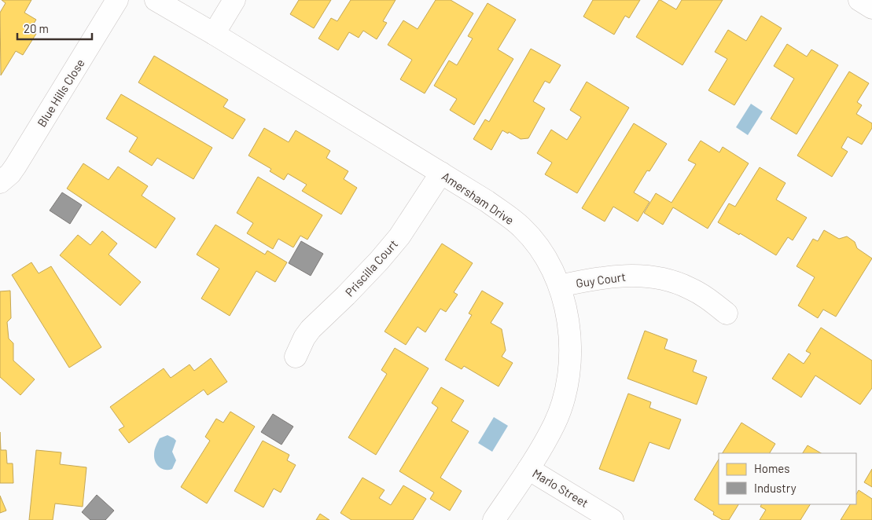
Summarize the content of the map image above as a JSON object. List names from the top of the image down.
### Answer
{
  "streets": {
    "street": [
      "Blue Hills Close",
      "Amersham Drive",
      "Priscilla Court",
      "Guy Court",
      "Marlo Street"
    ]
  },
  "crossings": [
    ["Amersham Drive", "Priscilla Court"],
    ["Amersham Drive", "Guy Court"],
    ["Amersham Drive", "Marlo Street"]
  ],
  "legend": ["Homes", "Industry"],
  "scale_bar": "20 m"
}
